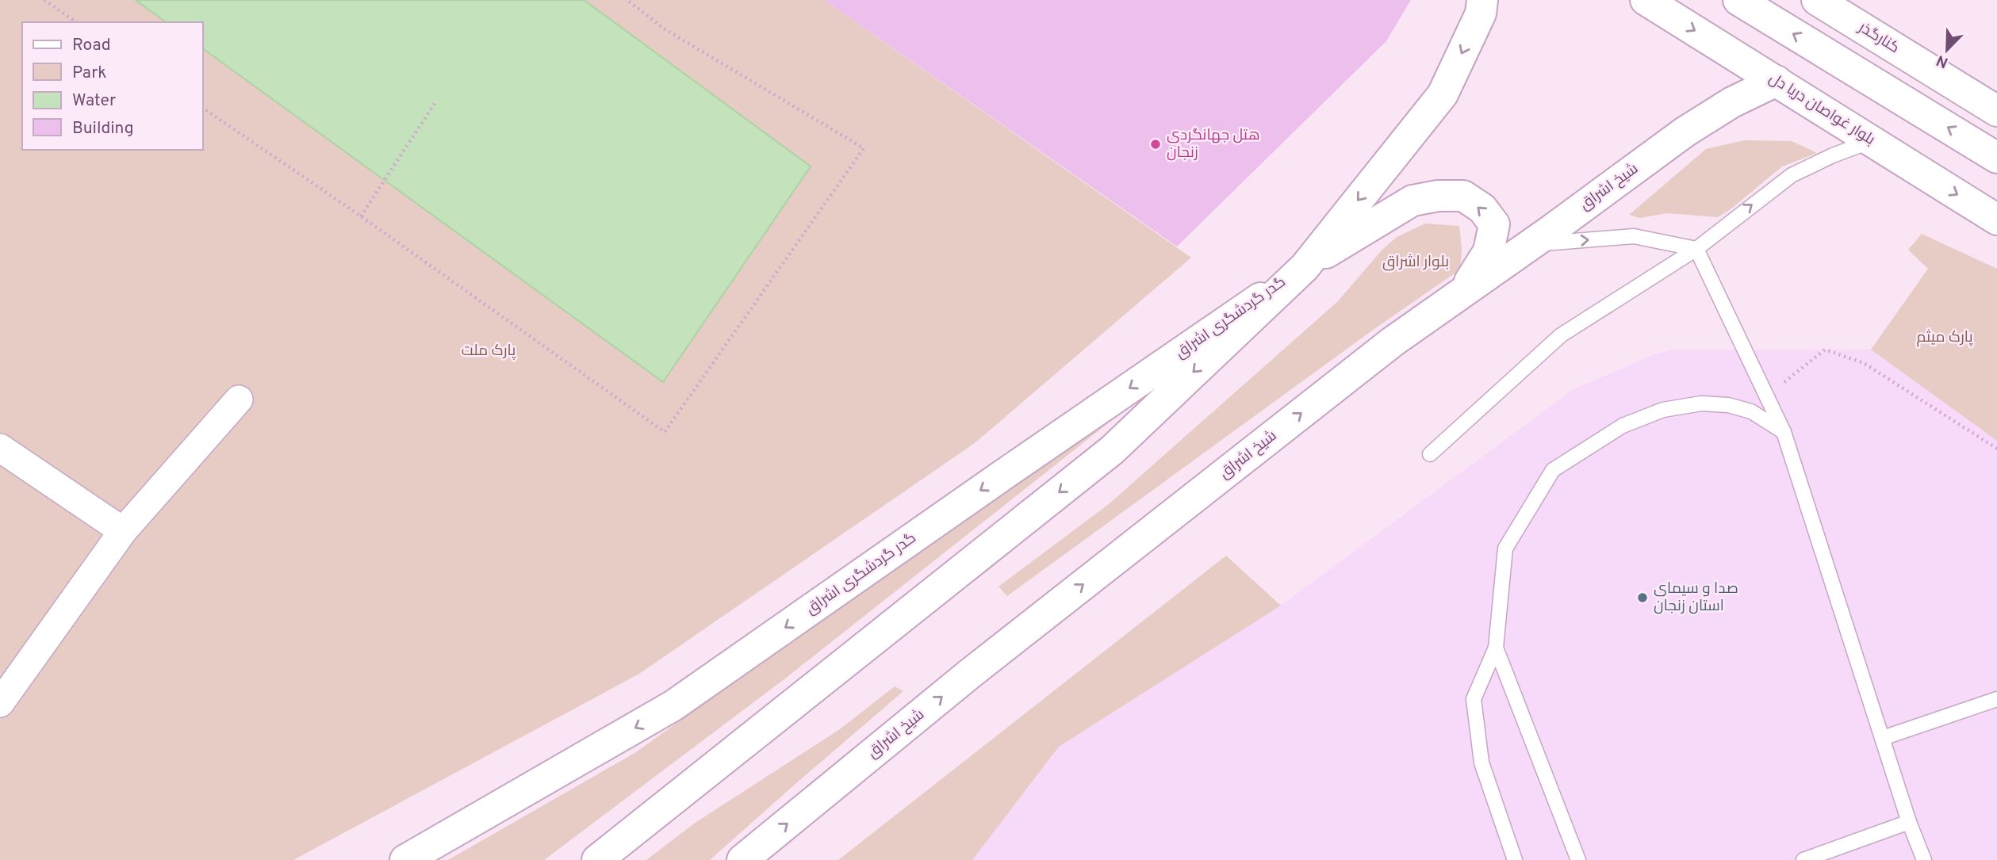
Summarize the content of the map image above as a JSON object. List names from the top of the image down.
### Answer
{
  "streets": {
    "main road": [
      "کنارگذر",
      "بلوار غواصان دریا دل",
      "شیخ اشراق",
      "گدر گردشگری اشراق"
    ]
  },
  "crossings": [
    ["بلوار غواصان دریا دل", "شیخ اشراق"]
  ],
  "parks": ["بلوار اشراق", "پارک میثم", "پارک ملت"],
  "places": ["هتل جهانگردی زنجان", "صدا و سیمای استان زنجان"],
  "legend": [
    "Road",
    "Park",
    "Water",
    "Building"
  ],
  "north": "bottom left"
}
